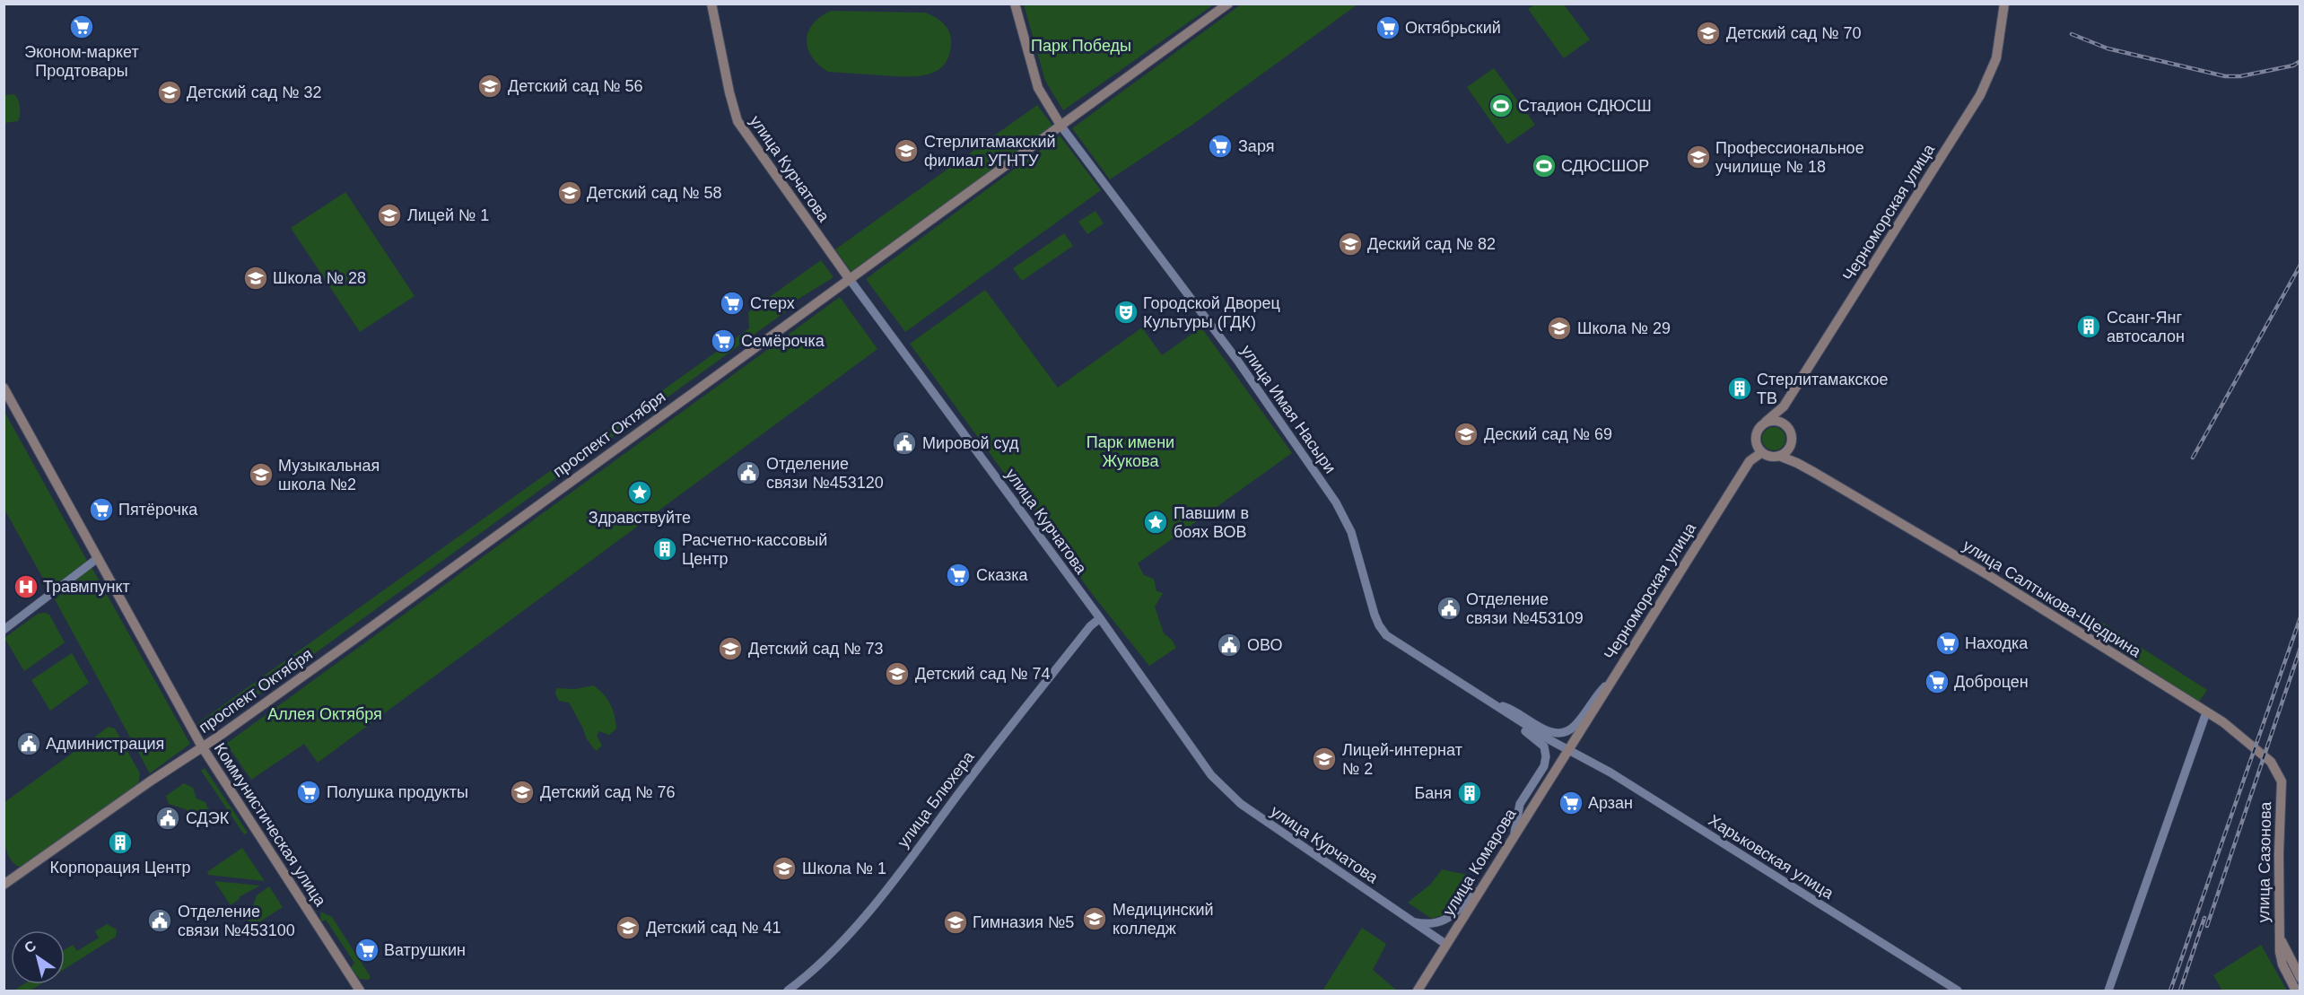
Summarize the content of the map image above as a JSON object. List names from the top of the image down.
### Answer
{
  "streets": {
    "main road": [
      "улица Курчатова",
      "Черноморская улица",
      "улица Имая Насыри",
      "проспект Октября",
      "улица Салтыкова-Щедрина",
      "Коммунистическая улица",
      "улица Комарова",
      "улица Сазонова"
    ],
    "street": ["улица Блюхера", "Харьковская улица"]
  },
  "crossings": [
    ["улица Курчатова", "проспект Октября"],
    ["улица Курчатова", "улица Блюхера"],
    ["улица Курчатова", "улица Комарова"],
    ["Черноморская улица", "улица Имая Насыри"],
    ["Черноморская улица", "улица Салтыкова-Щедрина"],
    ["Черноморская улица", "Харьковская улица"],
    ["Черноморская улица", "улица Комарова"],
    ["улица Имая Насыри", "проспект Октября"],
    ["улица Имая Насыри", "Харьковская улица"],
    ["улица Имая Насыри", "улица Комарова"],
    ["проспект Октября", "Коммунистическая улица"],
    ["улица Салтыкова-Щедрина", "улица Сазонова"],
    ["Харьковская улица", "улица Комарова"]
  ],
  "parks": ["Парк Победы", "Парк имени Жукова", "Аллея Октября"],
  "places": {
    "supermarket": [
      "Эконом-маркет Продтовары",
      "Октябрьский",
      "Заря",
      "Стерх",
      "Семёрочка",
      "Пятёрочка",
      "Сказка",
      "Находка",
      "Доброцен",
      "Полушка продукты",
      "Арзан",
      "Ватрушкин"
    ],
    "school or university": [
      "Детский сад № 70",
      "Детский сад № 56",
      "Детский сад № 32",
      "Стерлитамакский филиал УГНТУ",
      "Профессиональное училище № 18",
      "Детский сад № 58",
      "Лицей № 1",
      "Деский сад № 82",
      "Школа № 28",
      "Школа № 29",
      "Деский сад № 69",
      "Музыкальная школа №2",
      "Детский сад № 73",
      "Детский сад № 74",
      "Лицей-интернат № 2",
      "Детский сад № 76",
      "Школа № 1",
      "Медицинский колледж",
      "Гимназия №5",
      "Детский сад № 41"
    ],
    "sports": ["Стадион СДЮСШ", "СДЮСШОР"],
    "theatre": ["Городской Дворец Культуры (ГДК)"],
    "building": [
      "Ссанг-Янг автосалон",
      "Стерлитамакское ТВ",
      "Расчетно-кассовый Центр",
      "Баня",
      "Корпорация Центр"
    ],
    "public building": [
      "Мировой суд",
      "Отделение связи №453120",
      "Отделение связи №453109",
      "ОВО",
      "Администрация",
      "СДЭК",
      "Отделение связи №453100"
    ],
    "place": ["Здравствуйте", "Павшим в боях ВОВ"],
    "hospital": ["Травмпункт"]
  },
  "north": "top left"
}
